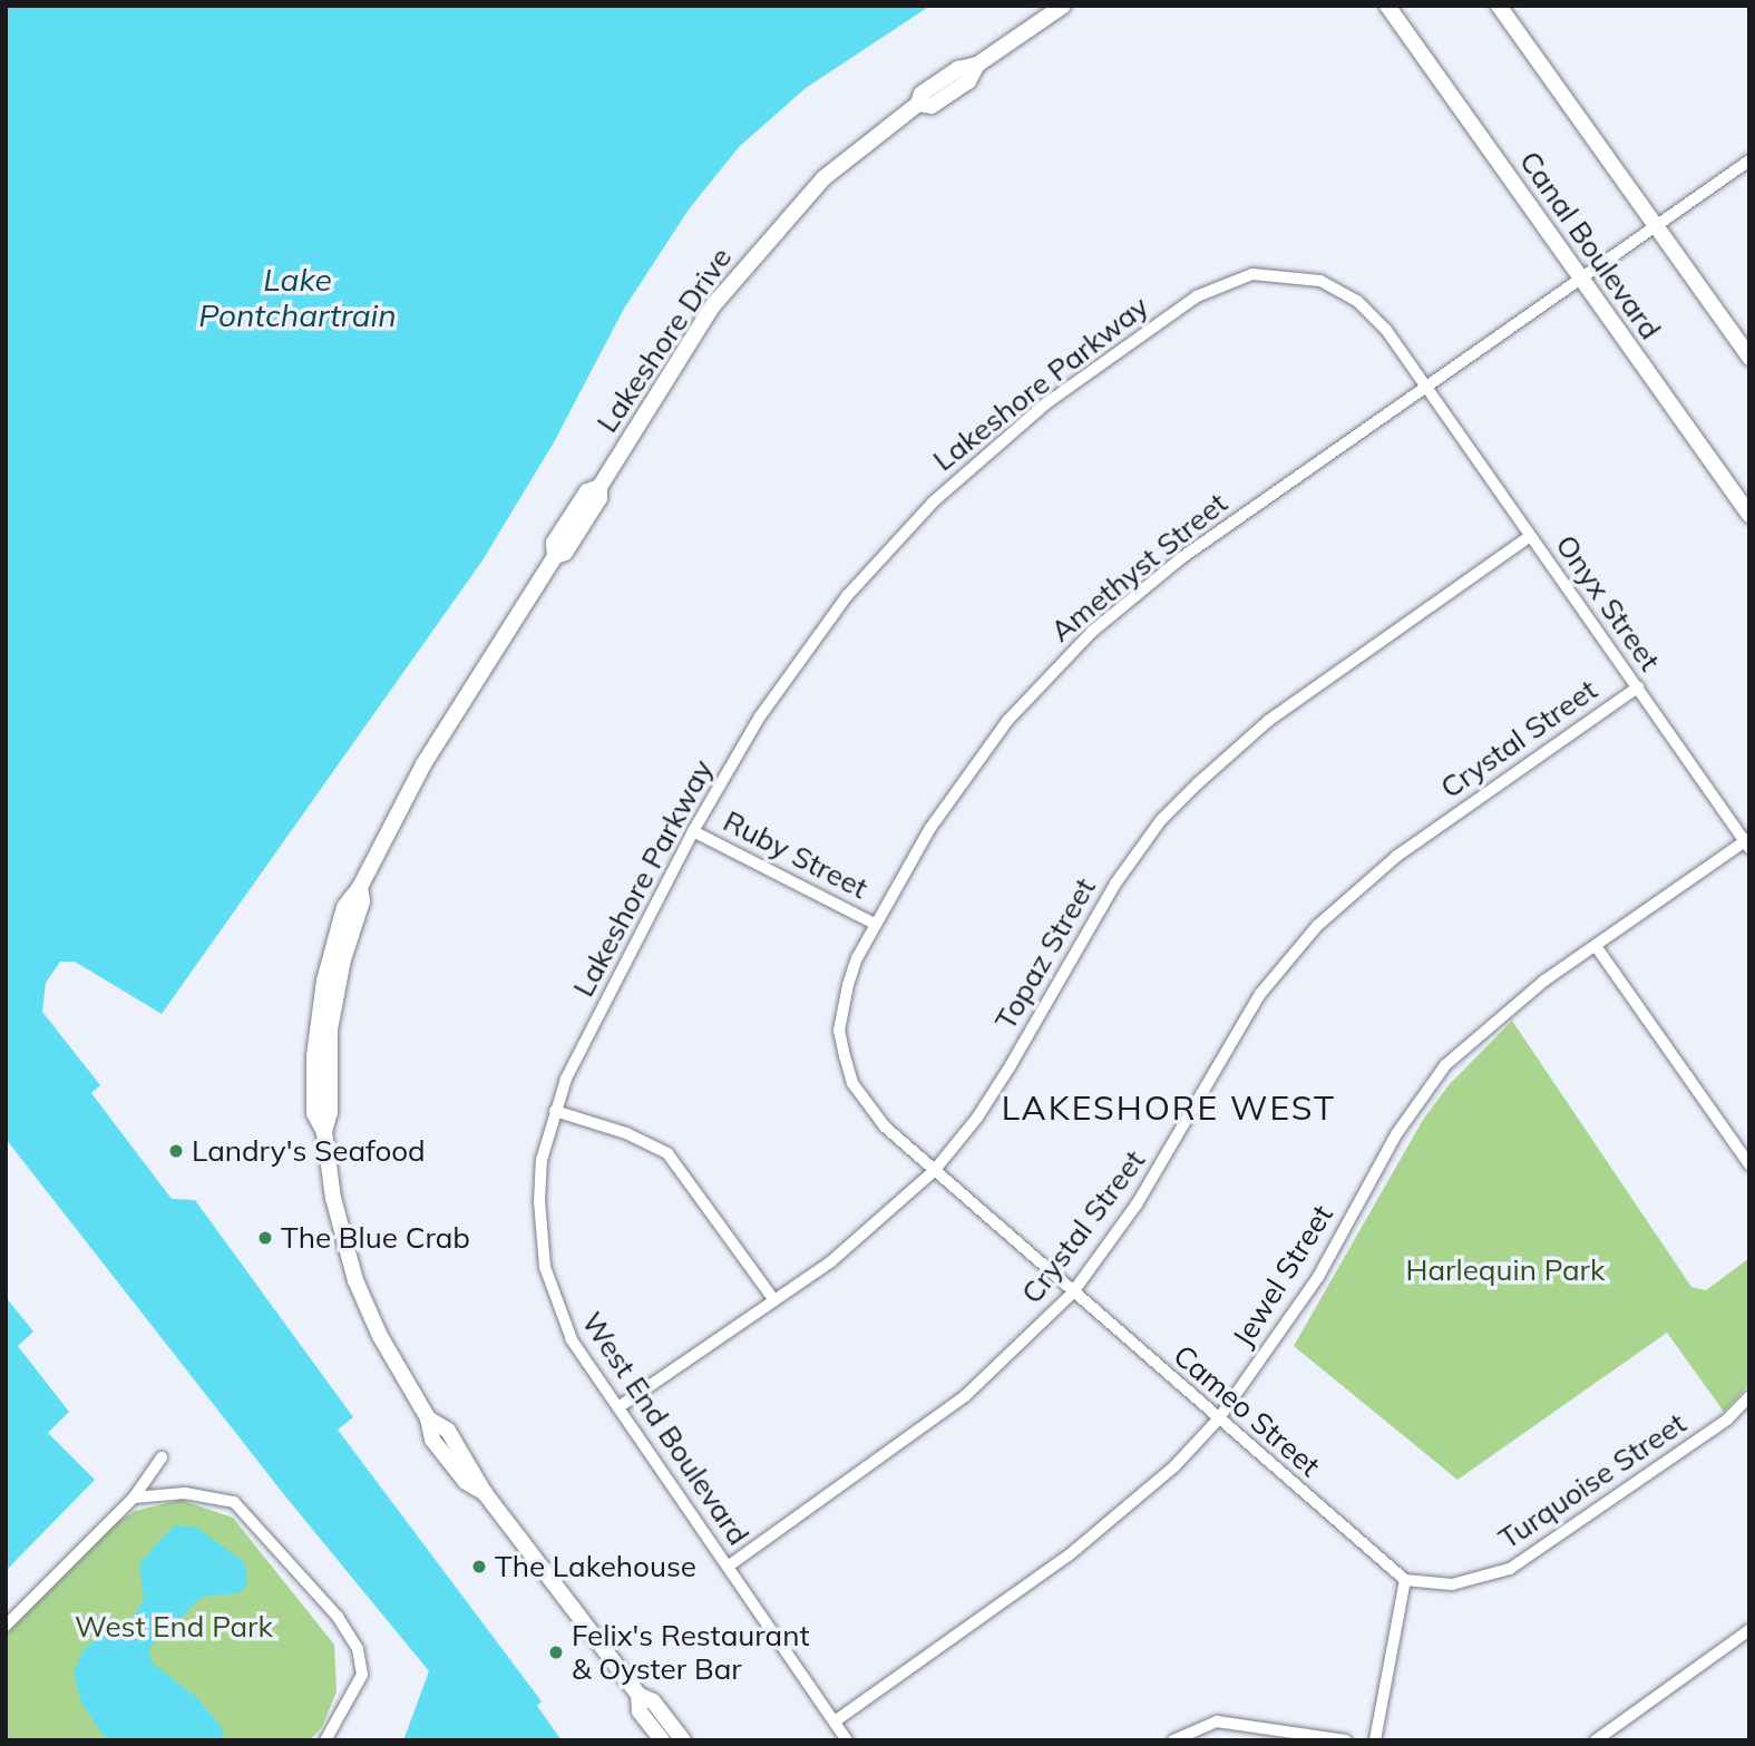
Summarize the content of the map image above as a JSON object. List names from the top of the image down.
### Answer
{
  "streets": {
    "street": [
      "Canal Boulevard",
      "Lakeshore Drive",
      "Lakeshore Parkway",
      "Amethyst Street",
      "Onyx Street",
      "Crystal Street",
      "Ruby Street",
      "Topaz Street",
      "Jewel Street",
      "Cameo Street",
      "West End Boulevard",
      "Turquoise Street"
    ]
  },
  "crossings": [
    ["Canal Boulevard", "Amethyst Street"],
    ["Lakeshore Parkway", "Amethyst Street"],
    ["Lakeshore Parkway", "Onyx Street"],
    ["Lakeshore Parkway", "Ruby Street"],
    ["Lakeshore Parkway", "West End Boulevard"],
    ["Amethyst Street", "Onyx Street"],
    ["Amethyst Street", "Ruby Street"],
    ["Amethyst Street", "Topaz Street"],
    ["Amethyst Street", "Cameo Street"],
    ["Onyx Street", "Crystal Street"],
    ["Onyx Street", "Topaz Street"],
    ["Onyx Street", "Jewel Street"],
    ["Crystal Street", "Cameo Street"],
    ["Crystal Street", "West End Boulevard"],
    ["Topaz Street", "Cameo Street"],
    ["Topaz Street", "West End Boulevard"],
    ["Jewel Street", "Cameo Street"],
    ["Jewel Street", "West End Boulevard"],
    ["Cameo Street", "Turquoise Street"]
  ],
  "districts": ["LAKESHORE WEST"],
  "water": ["Lake Pontchartrain"],
  "parks": ["Harlequin Park", "West End Park"],
  "places": [
    "Landry's Seafood",
    "The Blue Crab",
    "The Lakehouse",
    "Felix's Restaurant & Oyster Bar"
  ]
}
